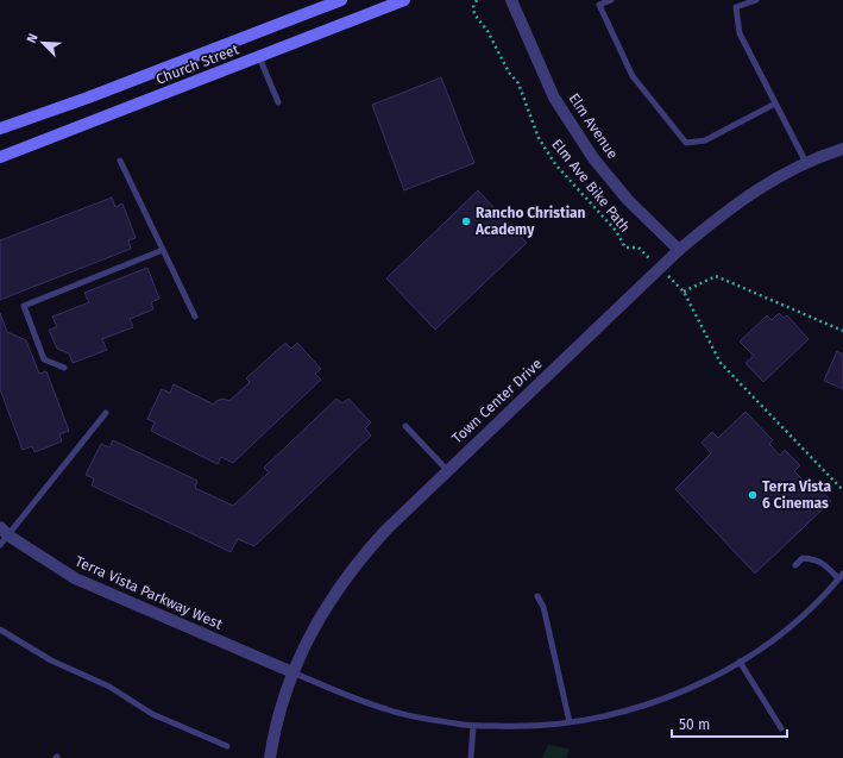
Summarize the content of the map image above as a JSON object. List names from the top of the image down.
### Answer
{
  "streets": {
    "main road": ["Church Street"],
    "street": ["Elm Avenue", "Town Center Drive", "Terra Vista Parkway West"],
    "path": ["Elm Ave Bike Path"]
  },
  "crossings": [
    ["Elm Avenue", "Town Center Drive"],
    ["Town Center Drive", "Terra Vista Parkway West"]
  ],
  "places": ["Rancho Christian Academy", "Terra Vista 6 Cinemas"],
  "scale_bar": "50 m",
  "north": "top left"
}
